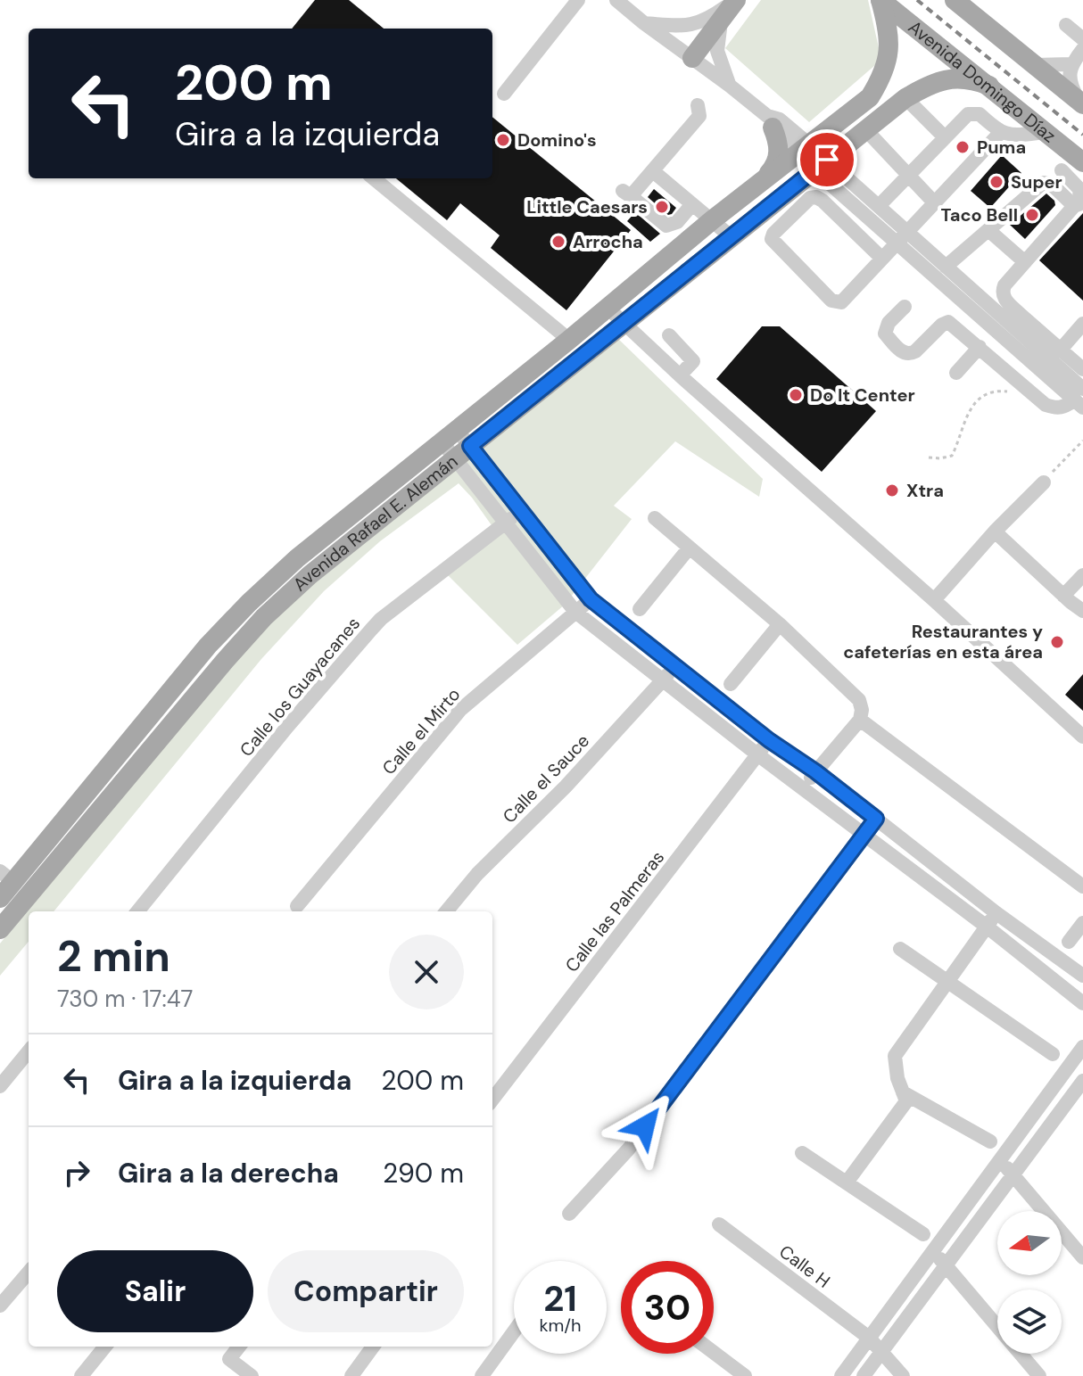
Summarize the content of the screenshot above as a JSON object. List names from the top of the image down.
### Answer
{
  "streets": {
    "main road": ["Avenida Domingo Díaz", "Avenida Rafael E. Alemán"],
    "street": [
      "Calle los Guayacanes",
      "Calle el Mirto",
      "Calle el Sauce",
      "Calle las Palmeras",
      "Calle H"
    ]
  },
  "crossings": [
    ["Avenida Domingo Díaz", "Avenida Rafael E. Alemán"]
  ],
  "places": [
    "Domino's",
    "Puma",
    "Super",
    "Little Caesars",
    "Taco Bell",
    "Arrocha",
    "Do It Center",
    "Xtra",
    "Restaurantes y cafeterías en esta área"
  ],
  "north": "left",
  "page": {
    "turn": ["200 m", "Gira a la izquierda"],
    "heading": ["2 min", "730 m · 17:47"],
    "list": [
      {
        "name": "Gira a la izquierda",
        "value": "200 m"
      },
      {
        "name": "Gira a la derecha",
        "value": "290 m"
      }
    ],
    "buttons": ["Salir", "Compartir"],
    "speed": "21 km/h",
    "limit": "30"
  }
}
